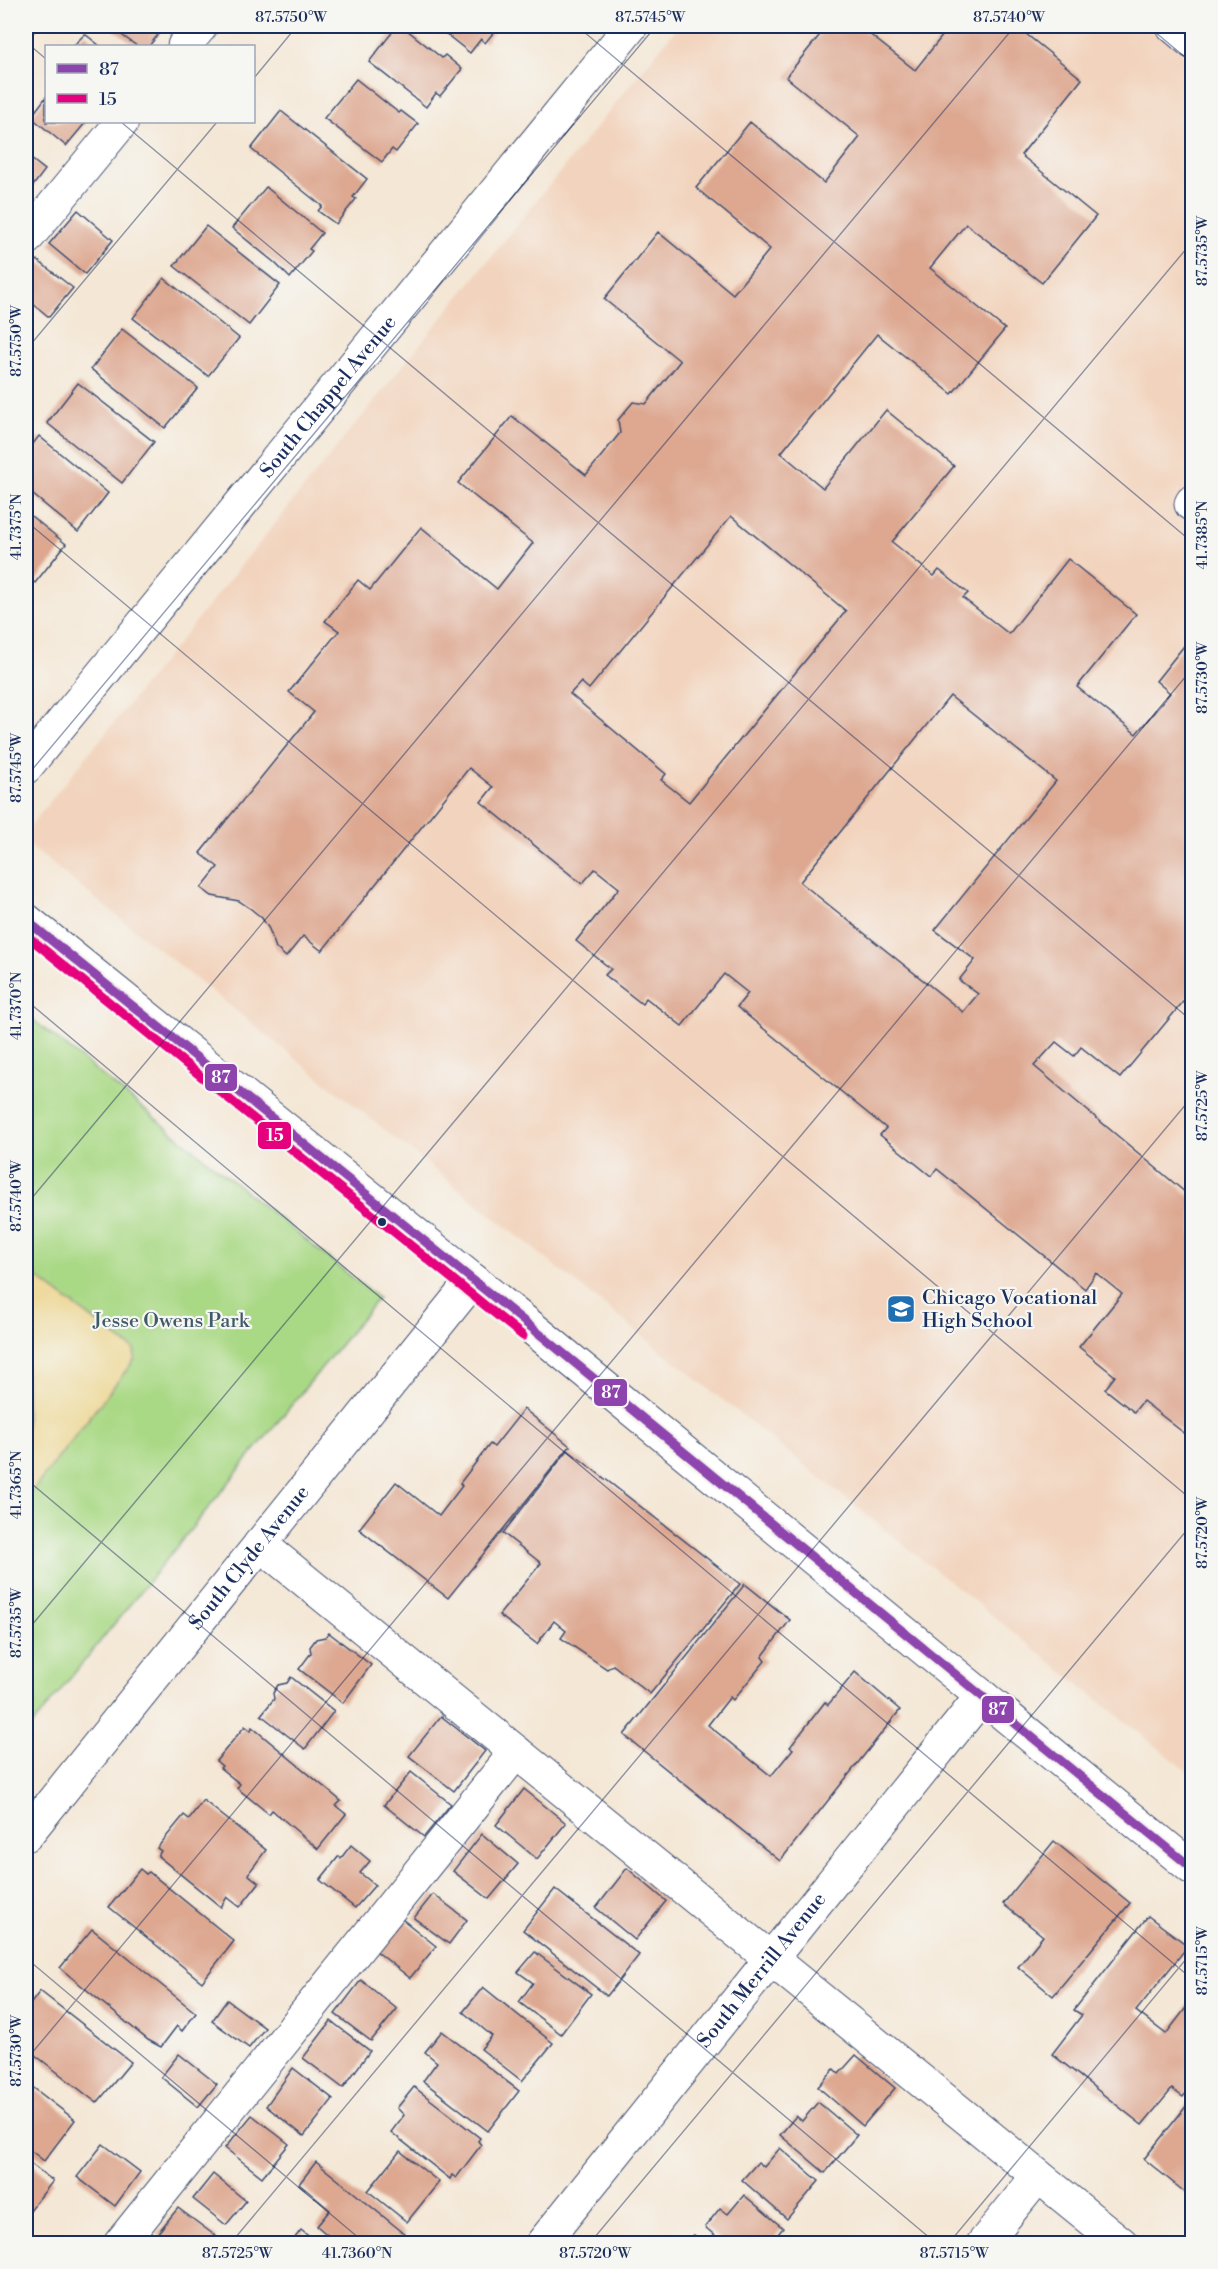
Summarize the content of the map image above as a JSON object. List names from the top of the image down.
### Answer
{
  "streets": {
    "street": ["South Chappel Avenue", "South Clyde Avenue", "South Merrill Avenue"]
  },
  "parks": ["Jesse Owens Park"],
  "places": {
    "school or university": ["Chicago Vocational High School"]
  },
  "lines": ["transit line 87", "transit line 15"],
  "legend": ["87", "15"],
  "coordinates": [
    "87.5750°W",
    "87.5745°W",
    "87.5740°W",
    "87.5735°W",
    "41.7375°N",
    "41.7385°N",
    "87.5730°W",
    "41.7370°N",
    "87.5725°W",
    "41.7365°N",
    "87.5720°W",
    "87.5715°W",
    "41.7360°N"
  ]
}
